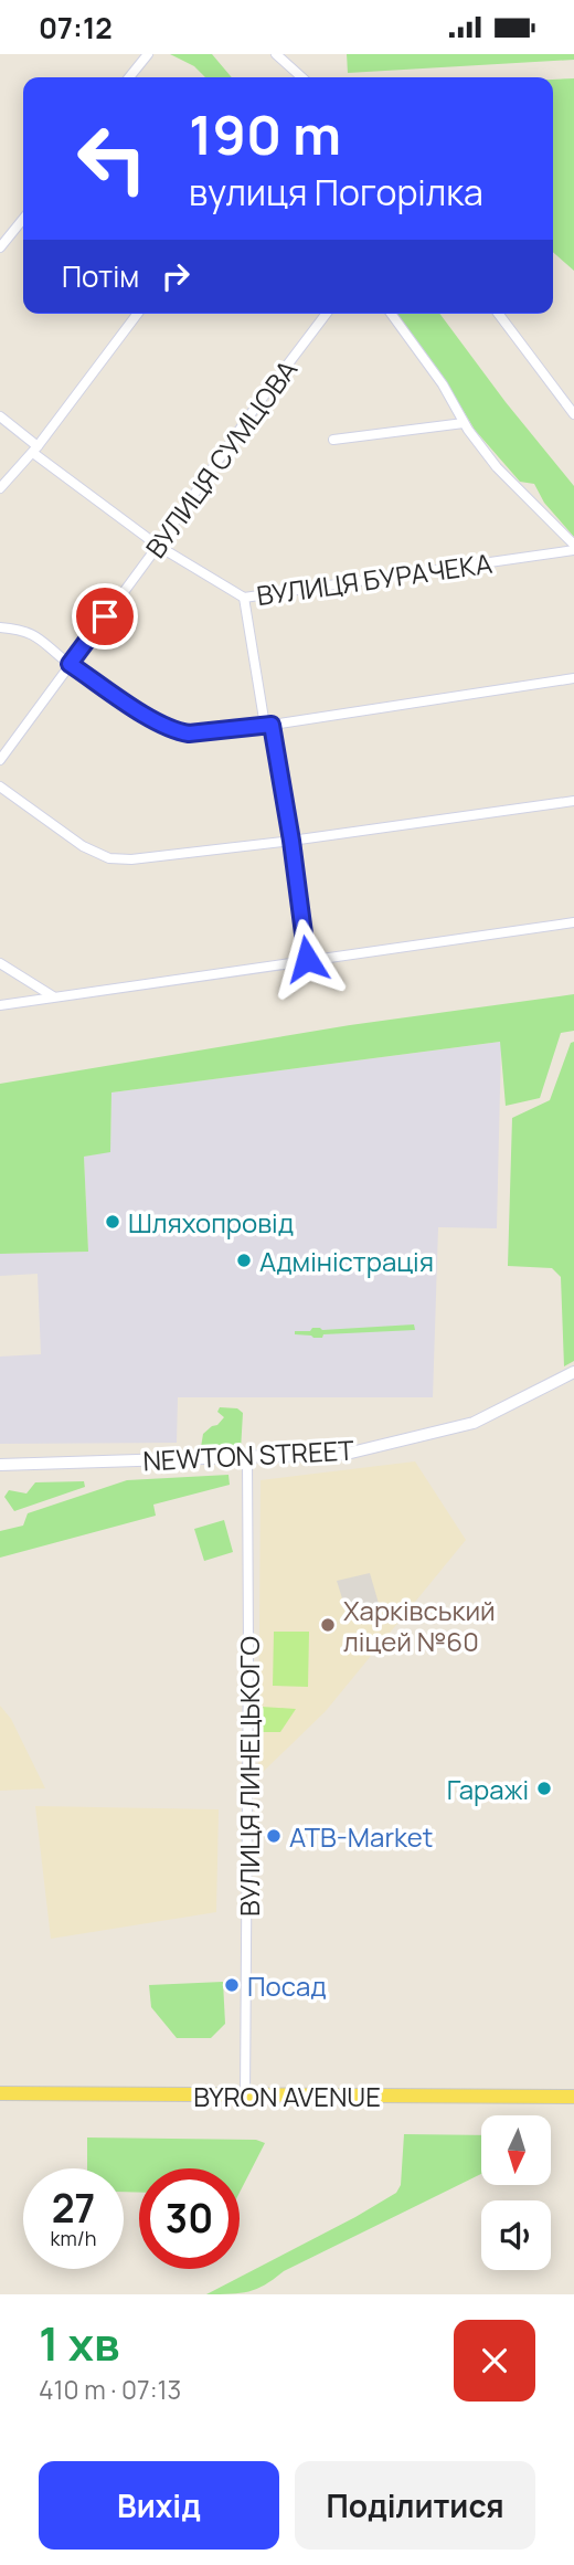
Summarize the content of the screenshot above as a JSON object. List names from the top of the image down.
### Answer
{
  "streets": {
    "main road": ["BYRON AVENUE"],
    "street": [
      "ВУЛИЦЯ СУМЦОВА",
      "ВУЛИЦЯ БУРАЧЕКА",
      "NEWTON STREET",
      "ВУЛИЦЯ ЛИНЕЦЬКОГО"
    ]
  },
  "crossings": [
    ["ВУЛИЦЯ СУМЦОВА", "ВУЛИЦЯ БУРАЧЕКА"],
    ["NEWTON STREET", "ВУЛИЦЯ ЛИНЕЦЬКОГО"],
    ["ВУЛИЦЯ ЛИНЕЦЬКОГО", "BYRON AVENUE"]
  ],
  "places": [
    "Шляхопровід",
    "Адміністрація",
    "Харківський ліцей №60",
    "Гаражі",
    "ATB-Market",
    "Посад"
  ],
  "north": "bottom",
  "page": {
    "status": "07:12",
    "turn": ["190 m", "вулиця Погорілка"],
    "then": "Потім",
    "speed": "27 km/h",
    "limit": "30",
    "heading": ["1 хв", "410 m · 07:13"],
    "buttons": ["Вихід", "Поділитися"]
  }
}
